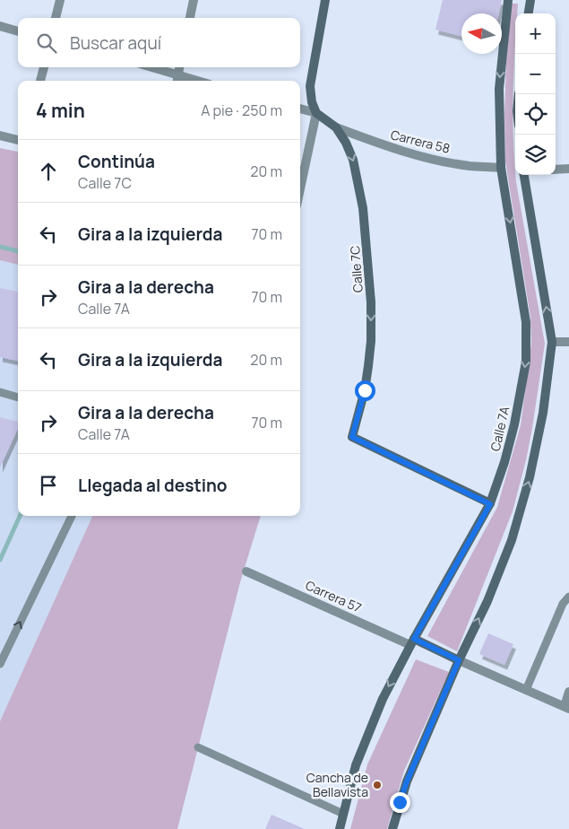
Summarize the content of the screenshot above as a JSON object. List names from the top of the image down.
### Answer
{
  "streets": {
    "street": [
      "Carrera 58",
      "Calle 7C",
      "Calle 7A",
      "Carrera 57"
    ]
  },
  "crossings": [
    ["Carrera 58", "Calle 7C"],
    ["Carrera 58", "Calle 7A"],
    ["Calle 7C", "Calle 7A"],
    ["Calle 7A", "Carrera 57"]
  ],
  "one_way": ["Calle 7C"],
  "places": ["Cancha de Bellavista"],
  "north": "left",
  "page": {
    "map_buttons": ["+", "−"],
    "search": "Buscar aquí",
    "heading": ["4 min", "A pie · 250 m"],
    "list": [
      ["Continúa", "Calle 7C", "20 m"],
      ["Gira a la izquierda", "70 m"],
      ["Gira a la derecha", "Calle 7A", "70 m"],
      ["Gira a la izquierda", "20 m"],
      ["Gira a la derecha", "Calle 7A", "70 m"],
      "Llegada al destino"
    ]
  }
}
